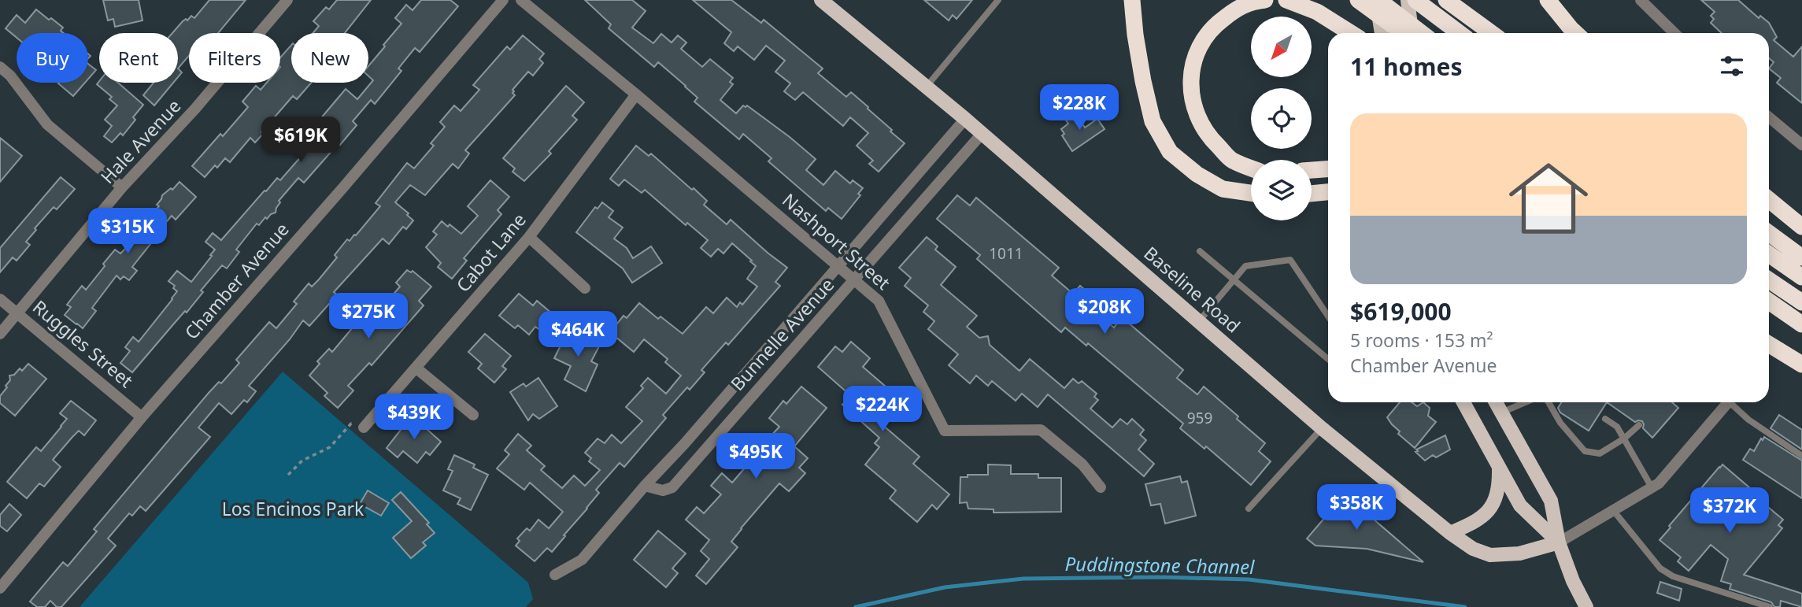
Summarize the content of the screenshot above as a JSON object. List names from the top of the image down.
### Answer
{
  "streets": {
    "main road": ["Baseline Road"],
    "street": [
      "Hale Avenue",
      "Nashport Street",
      "Cabot Lane",
      "Chamber Avenue",
      "Bunnelle Avenue",
      "Ruggles Street"
    ]
  },
  "crossings": [
    ["Hale Avenue", "Ruggles Street"],
    ["Nashport Street", "Cabot Lane"],
    ["Nashport Street", "Bunnelle Avenue"],
    ["Chamber Avenue", "Ruggles Street"],
    ["Baseline Road", "Bunnelle Avenue"]
  ],
  "water": ["Puddingstone Channel"],
  "parks": ["Los Encinos Park"],
  "house_numbers": ["1011", "959"],
  "north": "bottom left",
  "page": {
    "chip": [
      "Buy",
      "Rent",
      "Filters",
      "New"
    ],
    "heading": "11 homes",
    "price": [
      "$228K",
      "$619K",
      "$315K",
      "$208K",
      "$275K",
      "$464K",
      "$224K",
      "$439K",
      "$495K",
      "$358K",
      "$372K"
    ],
    "list": [
      {
        "name": "$619,000",
        "note": "5 rooms · 153 m² · Chamber Avenue"
      }
    ]
  }
}
